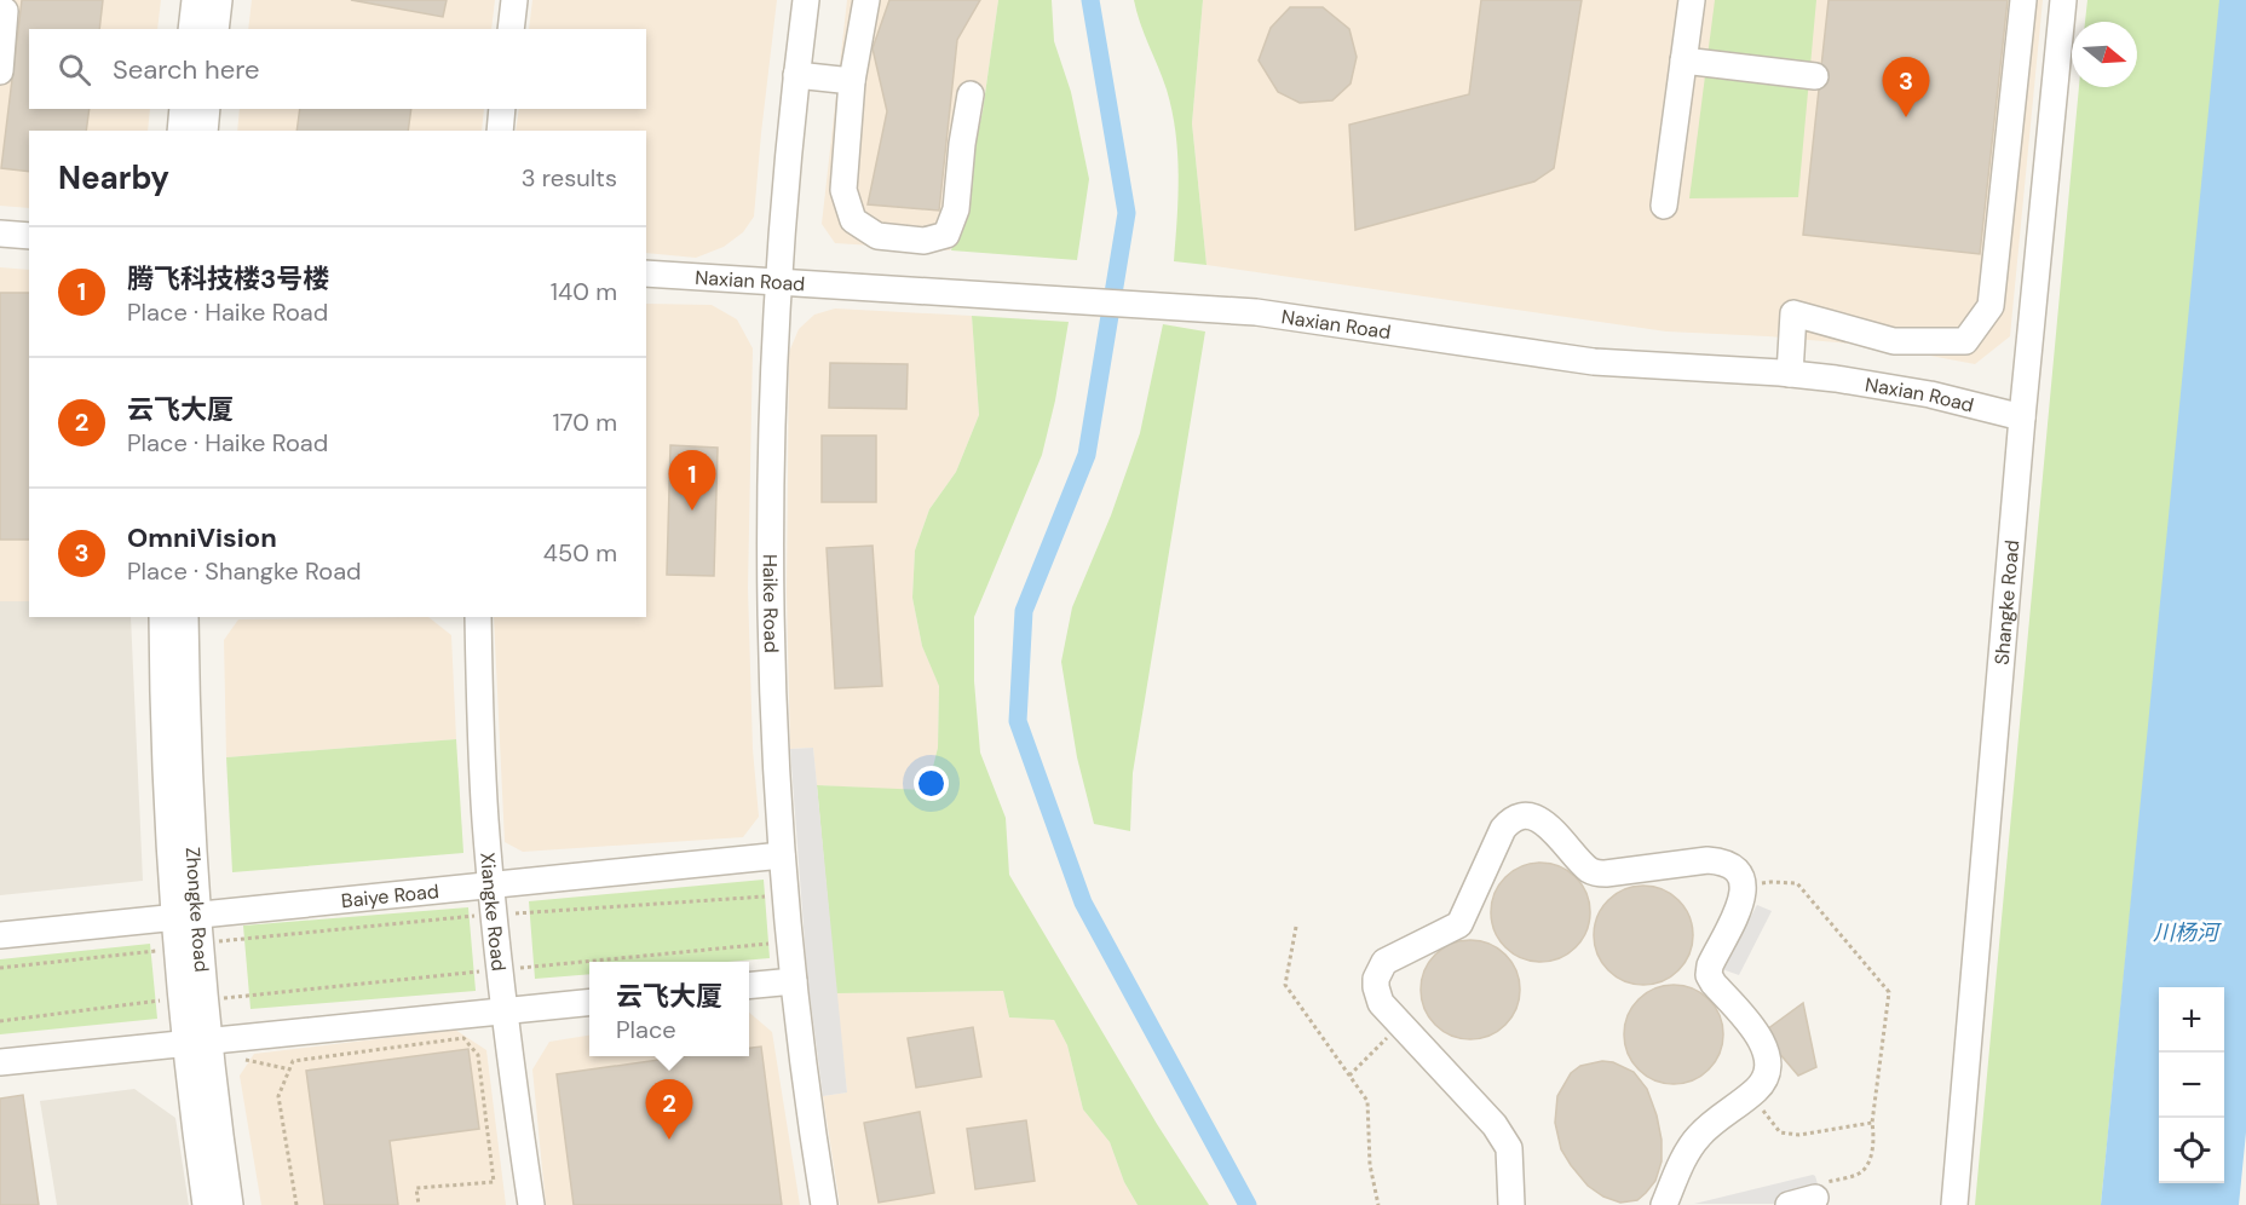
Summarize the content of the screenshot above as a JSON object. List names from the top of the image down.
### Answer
{
  "streets": {
    "street": [
      "Naxian Road",
      "Shangke Road",
      "Haike Road",
      "Baiye Road",
      "Zhongke Road",
      "Xiangke Road"
    ]
  },
  "crossings": [
    ["Naxian Road", "Shangke Road"],
    ["Naxian Road", "Haike Road"],
    ["Haike Road", "Baiye Road"],
    ["Baiye Road", "Zhongke Road"],
    ["Baiye Road", "Xiangke Road"]
  ],
  "water": ["川杨河"],
  "north": "right",
  "page": {
    "search": "Search here",
    "pins": ["3", "1", "2"],
    "heading": ["Nearby", "3 results"],
    "list": [
      {
        "mark": "1",
        "name": "腾飞科技楼3号楼",
        "note": "Place · Haike Road",
        "value": "140 m"
      },
      {
        "mark": "2",
        "name": "云飞大厦",
        "note": "Place · Haike Road",
        "value": "170 m"
      },
      {
        "mark": "3",
        "name": "OmniVision",
        "note": "Place · Shangke Road",
        "value": "450 m"
      }
    ],
    "popup": ["云飞大厦", "Place"],
    "map_buttons": ["+", "−"]
  }
}
